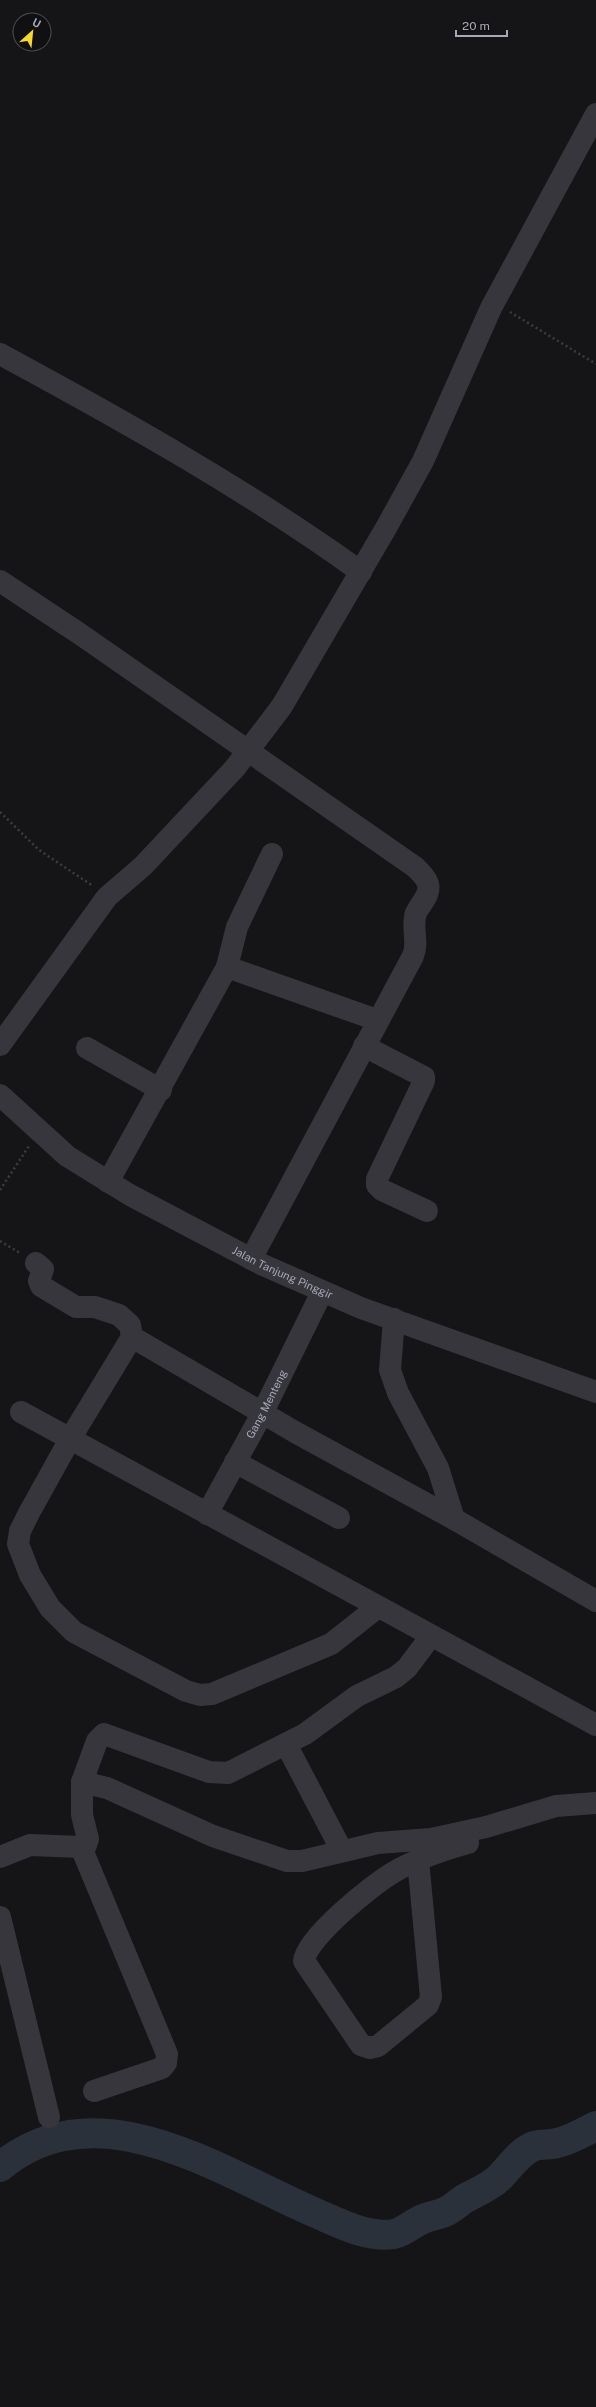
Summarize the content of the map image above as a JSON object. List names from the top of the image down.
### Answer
{
  "streets": {
    "street": ["Jalan Tanjung Pinggir", "Gang Menteng"]
  },
  "crossings": [
    ["Jalan Tanjung Pinggir", "Gang Menteng"]
  ],
  "scale_bar": "20 m",
  "north": "top right"
}
